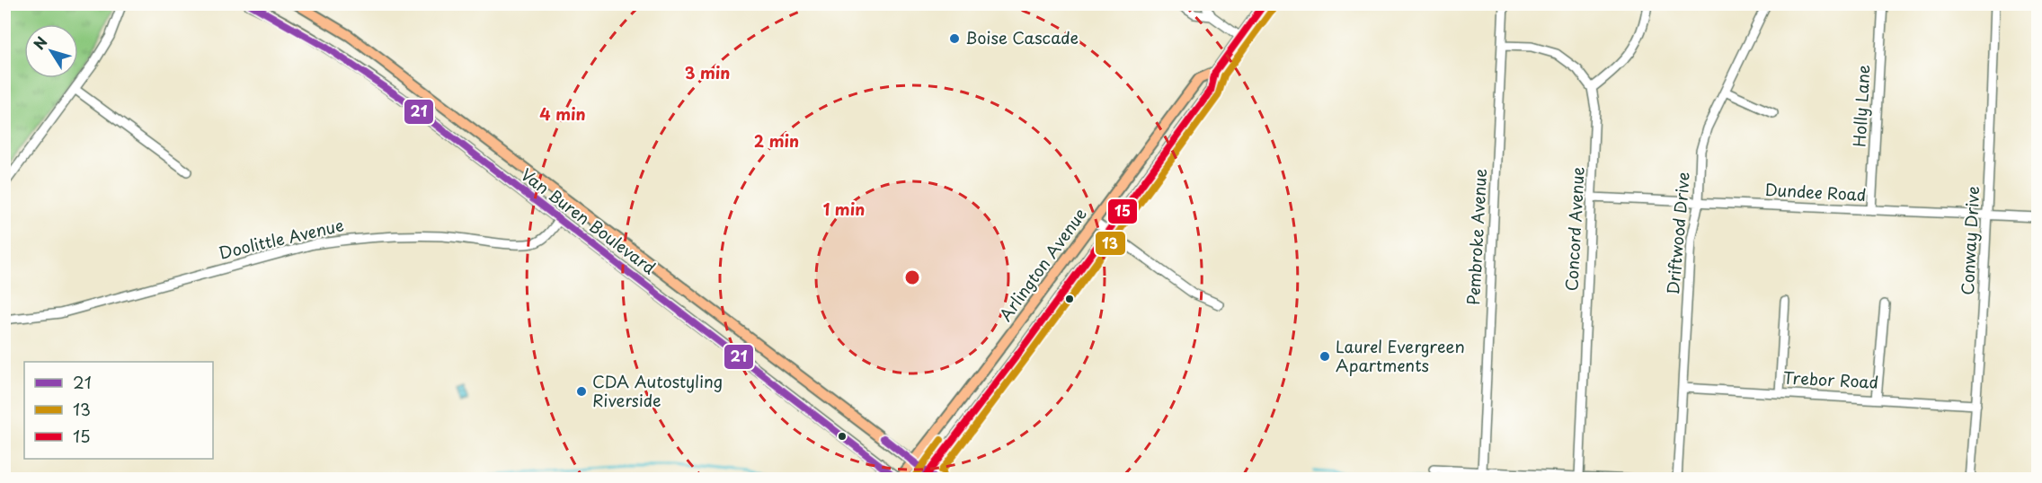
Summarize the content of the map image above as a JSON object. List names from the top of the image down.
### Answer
{
  "streets": {
    "main road": ["Van Buren Boulevard", "Arlington Avenue"],
    "street": [
      "Holly Lane",
      "Dundee Road",
      "Concord Avenue",
      "Driftwood Drive",
      "Pembroke Avenue",
      "Doolittle Avenue",
      "Conway Drive",
      "Trebor Road"
    ]
  },
  "crossings": [
    ["Holly Lane", "Dundee Road"],
    ["Dundee Road", "Concord Avenue"],
    ["Dundee Road", "Driftwood Drive"],
    ["Dundee Road", "Conway Drive"],
    ["Van Buren Boulevard", "Doolittle Avenue"],
    ["Van Buren Boulevard", "Arlington Avenue"],
    ["Driftwood Drive", "Trebor Road"],
    ["Conway Drive", "Trebor Road"]
  ],
  "places": ["Boise Cascade", "Laurel Evergreen Apartments", "CDA Autostyling Riverside"],
  "lines": ["transit line 21", "transit line 15", "transit line 13"],
  "legend": ["21", "13", "15"],
  "north": "top left",
  "rings": [
    "3 min",
    "4 min",
    "2 min",
    "1 min"
  ]
}
